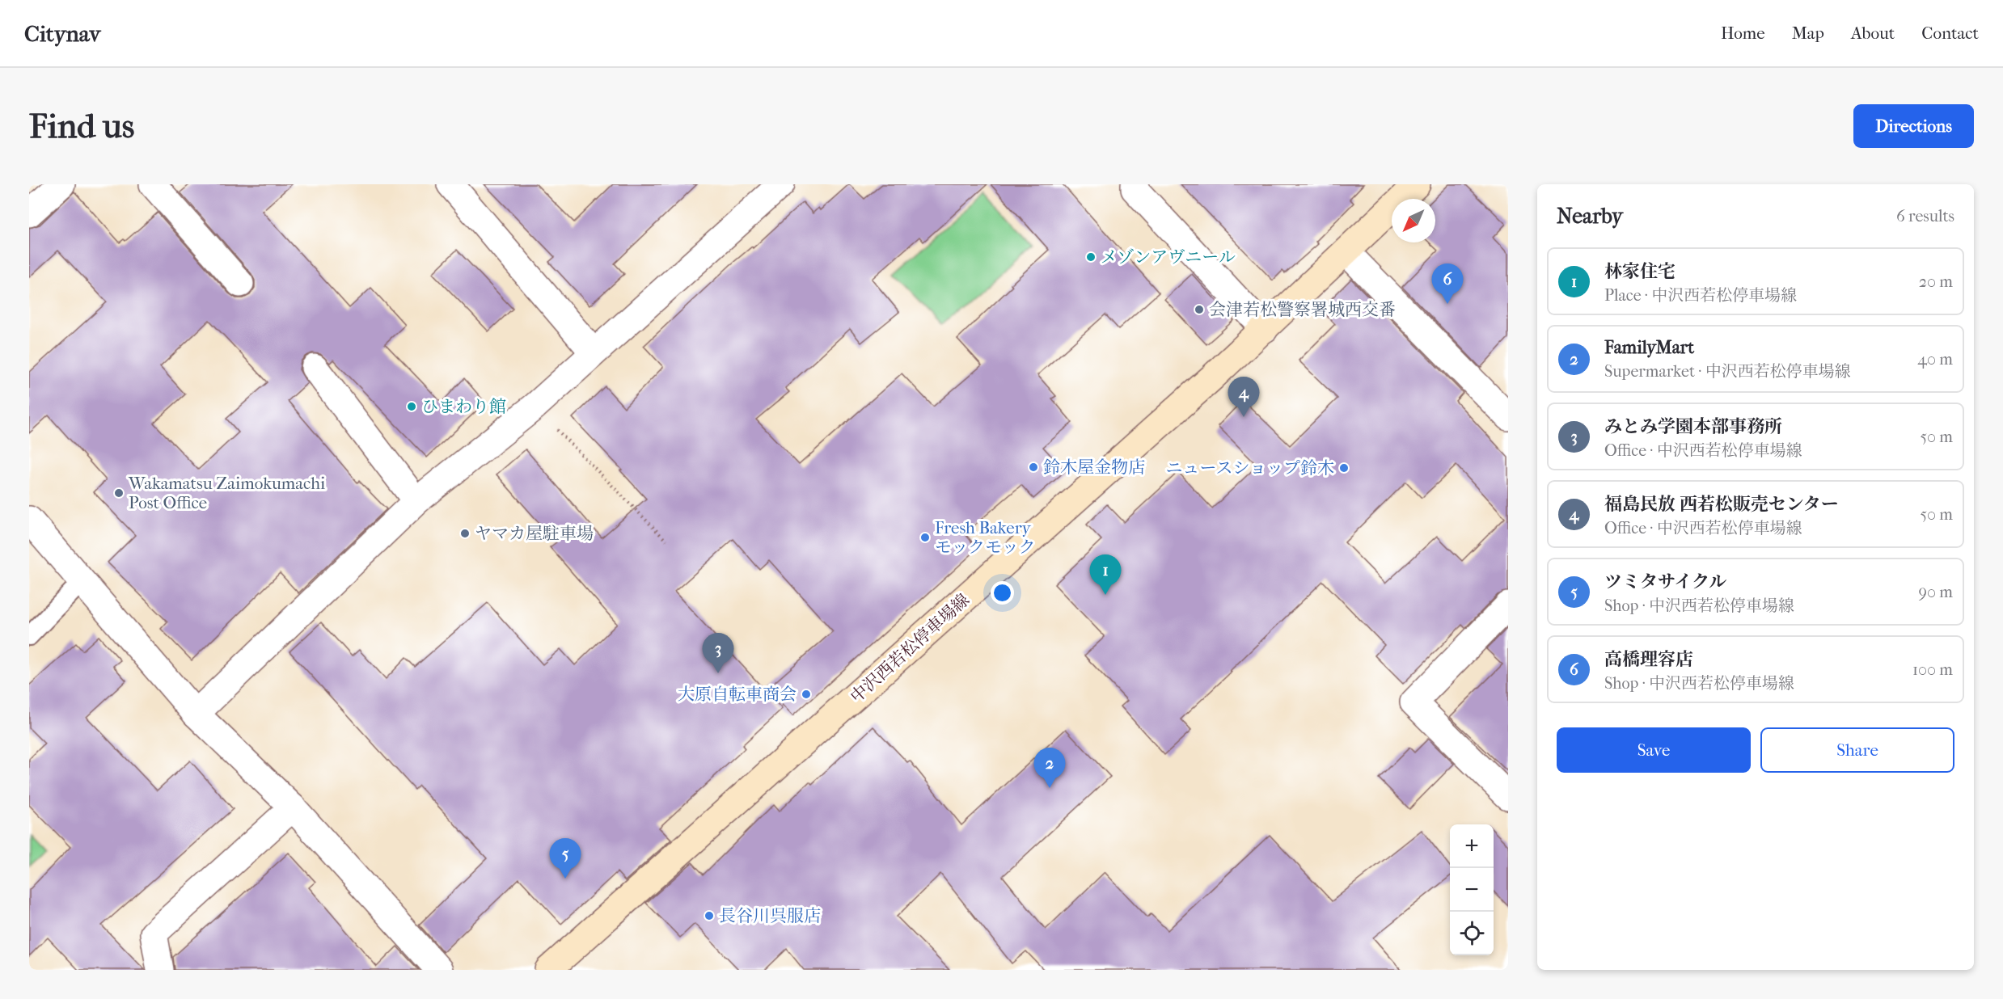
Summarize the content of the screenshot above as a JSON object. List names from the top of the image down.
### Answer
{
  "streets": {
    "main road": ["中沢西若松停車場線"]
  },
  "places": [
    "メゾンアヴニール",
    "会津若松警察署城西交番",
    "ひまわり館",
    "鈴木屋金物店",
    "ニュースショップ鈴木",
    "Wakamatsu Zaimokumachi Post Office",
    "ヤマカ屋駐車場",
    "Fresh Bakery モックモック",
    "大原自転車商会",
    "長谷川呉服店"
  ],
  "north": "bottom left",
  "page": {
    "header": "Citynav",
    "nav": [
      "Home",
      "Map",
      "About",
      "Contact"
    ],
    "buttons": [
      "Directions",
      ["Save", "Share"]
    ],
    "title": "Find us",
    "heading": ["Nearby", "6 results"],
    "list": [
      {
        "mark": "1",
        "name": "林家住宅",
        "note": "Place · 中沢西若松停車場線",
        "value": "20 m"
      },
      {
        "mark": "2",
        "name": "FamilyMart",
        "note": "Supermarket · 中沢西若松停車場線",
        "value": "40 m"
      },
      {
        "mark": "3",
        "name": "みとみ学園本部事務所",
        "note": "Office · 中沢西若松停車場線",
        "value": "50 m"
      },
      {
        "mark": "4",
        "name": "福島民放 西若松販売センター",
        "note": "Office · 中沢西若松停車場線",
        "value": "50 m"
      },
      {
        "mark": "5",
        "name": "ツミタサイクル",
        "note": "Shop · 中沢西若松停車場線",
        "value": "90 m"
      },
      {
        "mark": "6",
        "name": "高橋理容店",
        "note": "Shop · 中沢西若松停車場線",
        "value": "100 m"
      }
    ],
    "pins": [
      "6",
      "4",
      "1",
      "3",
      "2",
      "5"
    ],
    "map_buttons": ["+", "−"]
  }
}
